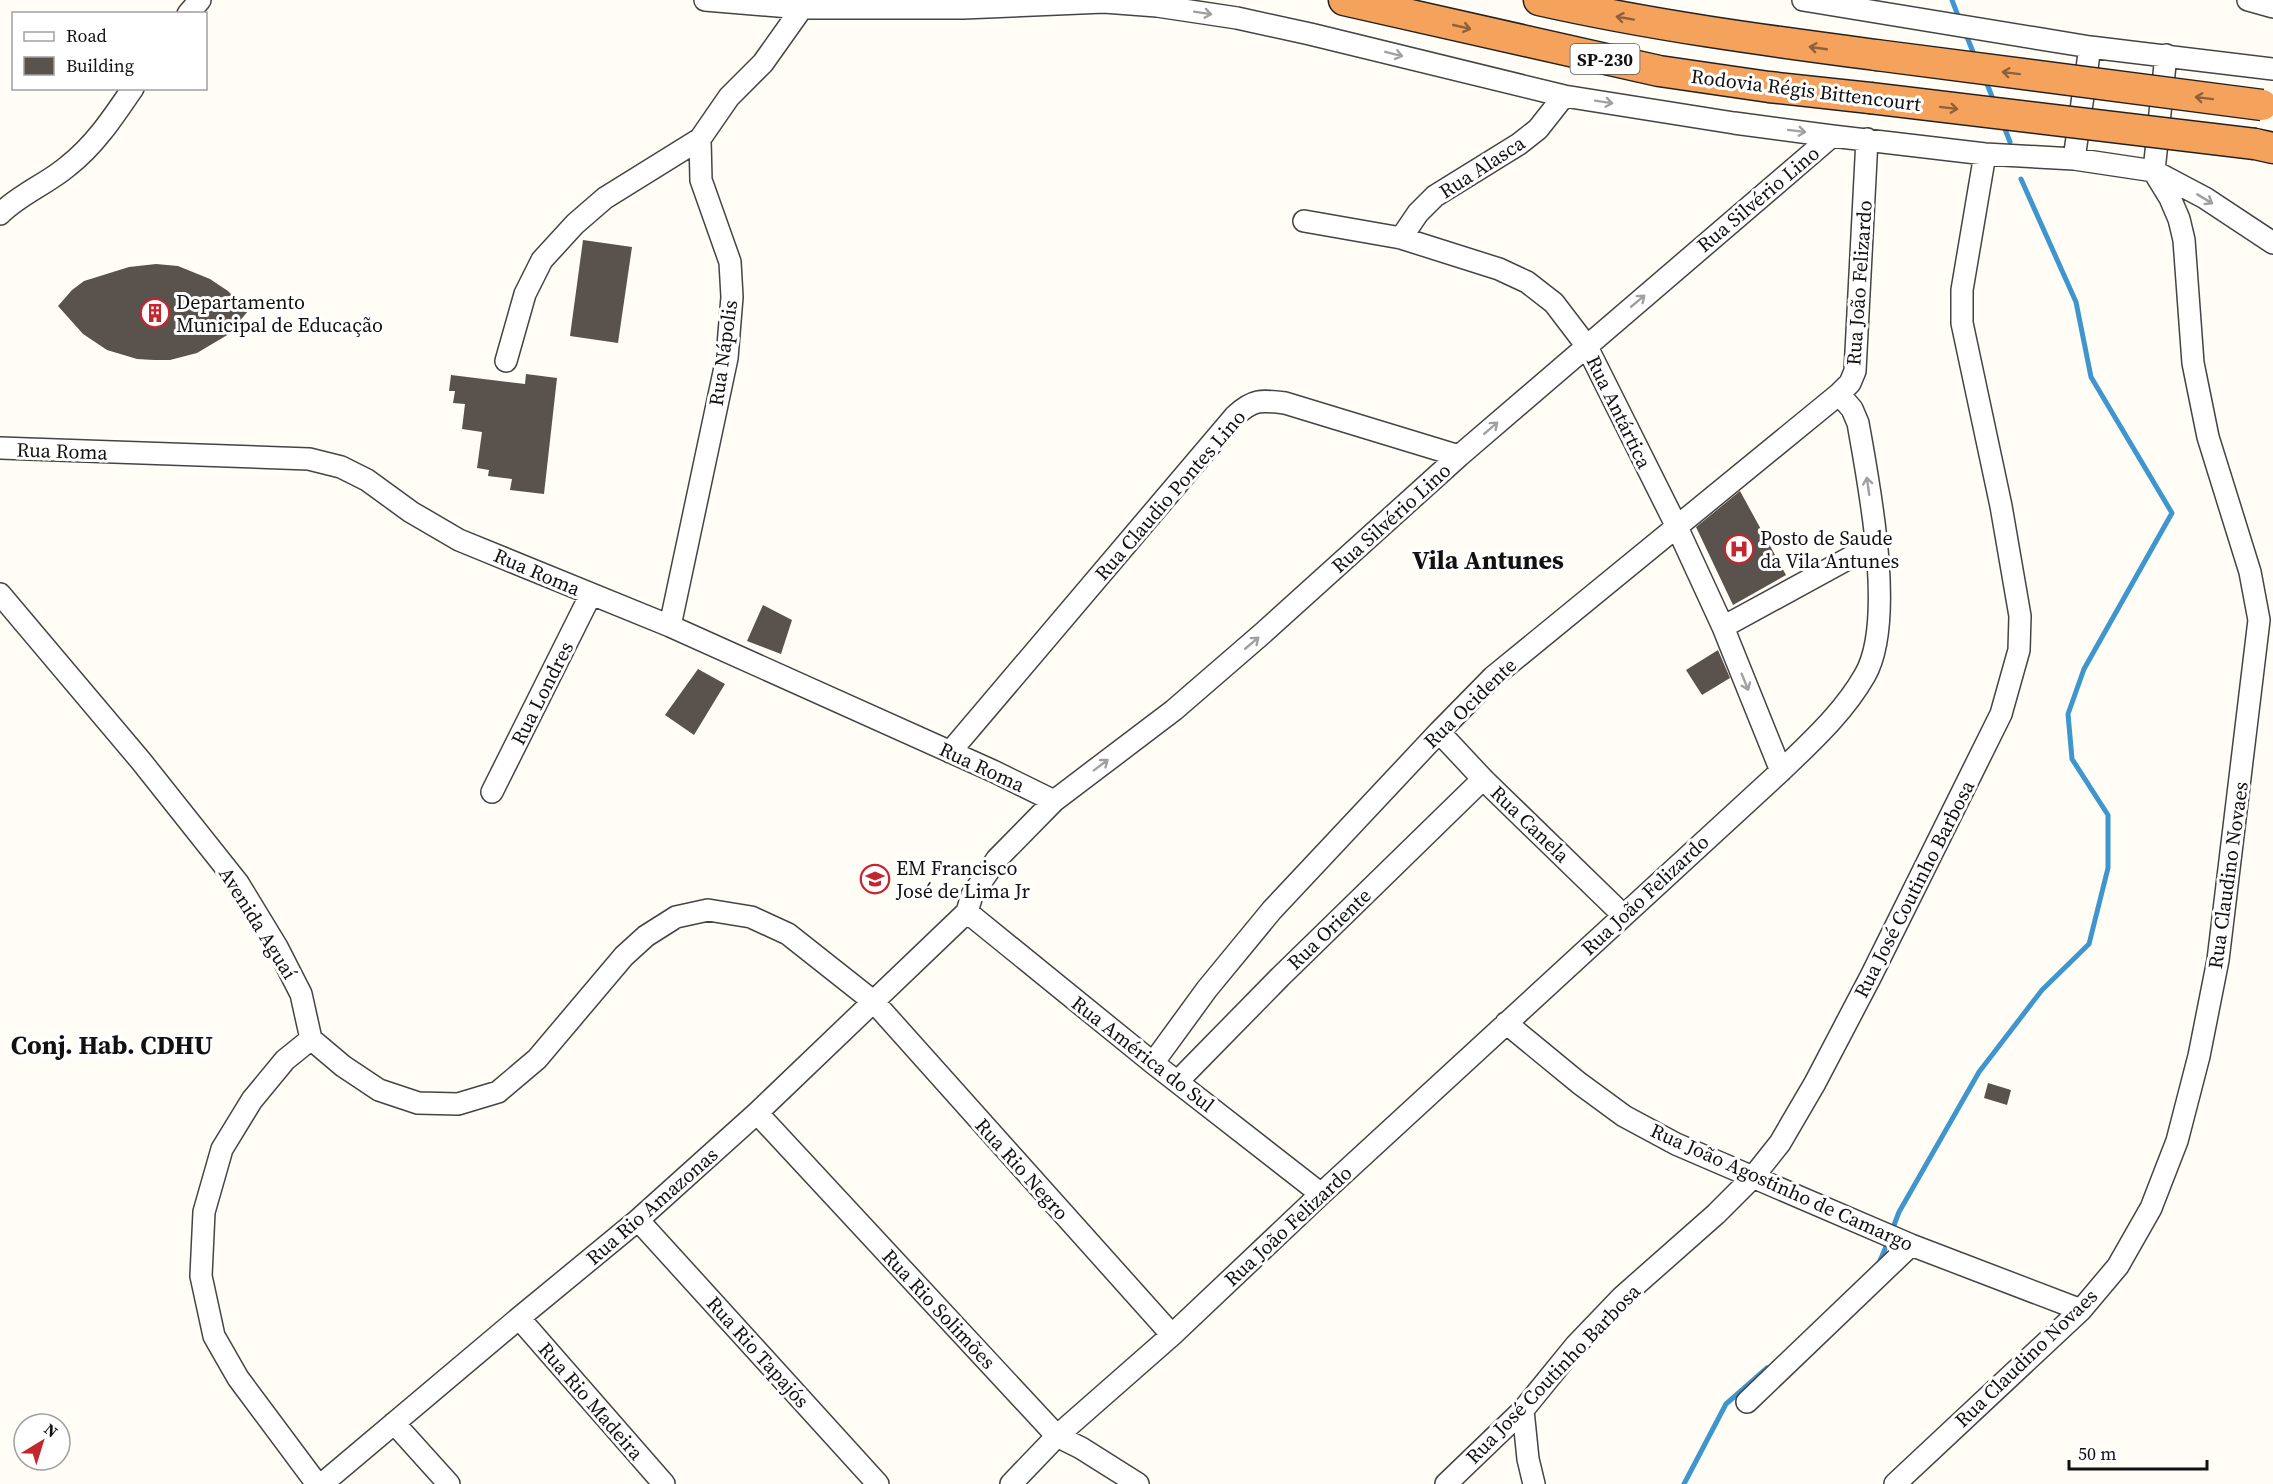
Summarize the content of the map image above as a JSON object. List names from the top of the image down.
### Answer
{
  "streets": {
    "highway": ["SP-230", "Rodovia Régis Bittencourt"],
    "street": [
      "Rua Alasca",
      "Rua Silvério Lino",
      "Rua João Felizardo",
      "Rua Nápolis",
      "Rua Antártica",
      "Rua Roma",
      "Rua Claudio Pontes Lino",
      "Rua Londres",
      "Rua Ocidente",
      "Rua Canela",
      "Rua Claudino Novaes",
      "Rua José Coutinho Barbosa",
      "Avenida Aguaí",
      "Rua Oriente",
      "Rua América do Sul",
      "Rua Rio Negro",
      "Rua João Agostinho de Camargo",
      "Rua Rio Amazonas",
      "Rua Rio Solimões",
      "Rua Rio Tapajós",
      "Rua Rio Madeira"
    ]
  },
  "crossings": [
    ["Rua Alasca", "Rua Antártica"],
    ["Rua Silvério Lino", "Rua Antártica"],
    ["Rua Silvério Lino", "Rua Roma"],
    ["Rua Silvério Lino", "Rua Claudio Pontes Lino"],
    ["Rua Silvério Lino", "Rua América do Sul"],
    ["Rua Silvério Lino", "Rua Rio Amazonas"],
    ["Rua João Felizardo", "Rua Antártica"],
    ["Rua João Felizardo", "Rua Ocidente"],
    ["Rua João Felizardo", "Rua Canela"],
    ["Rua João Felizardo", "Rua América do Sul"],
    ["Rua João Felizardo", "Rua Rio Negro"],
    ["Rua João Felizardo", "Rua João Agostinho de Camargo"],
    ["Rua João Felizardo", "Rua Rio Solimões"],
    ["Rua Nápolis", "Rua Roma"],
    ["Rua Antártica", "Rua Ocidente"],
    ["Rua Roma", "Rua Claudio Pontes Lino"],
    ["Rua Roma", "Rua Londres"],
    ["Rua Ocidente", "Rua Canela"],
    ["Rua Ocidente", "Rua América do Sul"],
    ["Rua Canela", "Rua Oriente"],
    ["Rua Claudino Novaes", "Rua João Agostinho de Camargo"],
    ["Rua José Coutinho Barbosa", "Rua João Agostinho de Camargo"],
    ["Rua Oriente", "Rua América do Sul"],
    ["Rua América do Sul", "Rua Rio Amazonas"],
    ["Rua Rio Negro", "Rua Rio Amazonas"],
    ["Rua Rio Amazonas", "Rua Rio Solimões"],
    ["Rua Rio Amazonas", "Rua Rio Tapajós"],
    ["Rua Rio Amazonas", "Rua Rio Madeira"]
  ],
  "one_way": ["Rua Silvério Lino"],
  "districts": ["Vila Antunes", "Conj. Hab. CDHU"],
  "places": {
    "building": ["Departamento Municipal de Educação"],
    "hospital": ["Posto de Saude da Vila Antunes"],
    "school or university": ["EM Francisco José de Lima Jr"]
  },
  "legend": ["Road", "Building"],
  "scale_bar": "50 m",
  "north": "top right"
}
